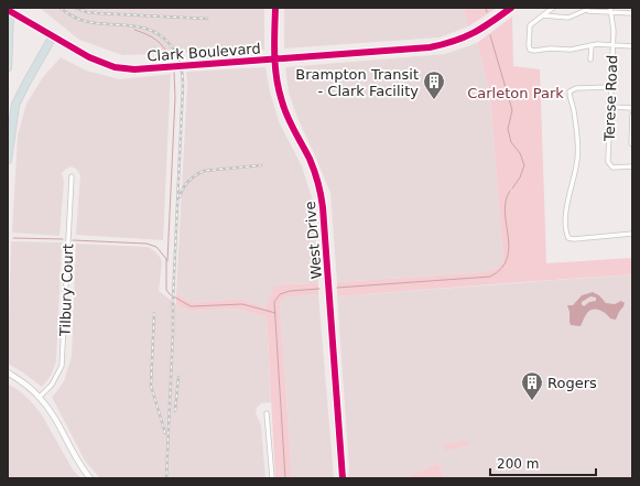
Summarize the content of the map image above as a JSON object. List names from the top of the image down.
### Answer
{
  "streets": {
    "street": [
      "Clark Boulevard",
      "Terese Road",
      "West Drive",
      "Tilbury Court"
    ]
  },
  "crossings": [
    ["Clark Boulevard", "West Drive"]
  ],
  "parks": ["Carleton Park"],
  "places": {
    "building": ["Brampton Transit - Clark Facility", "Rogers"]
  },
  "scale_bar": "200 m"
}
